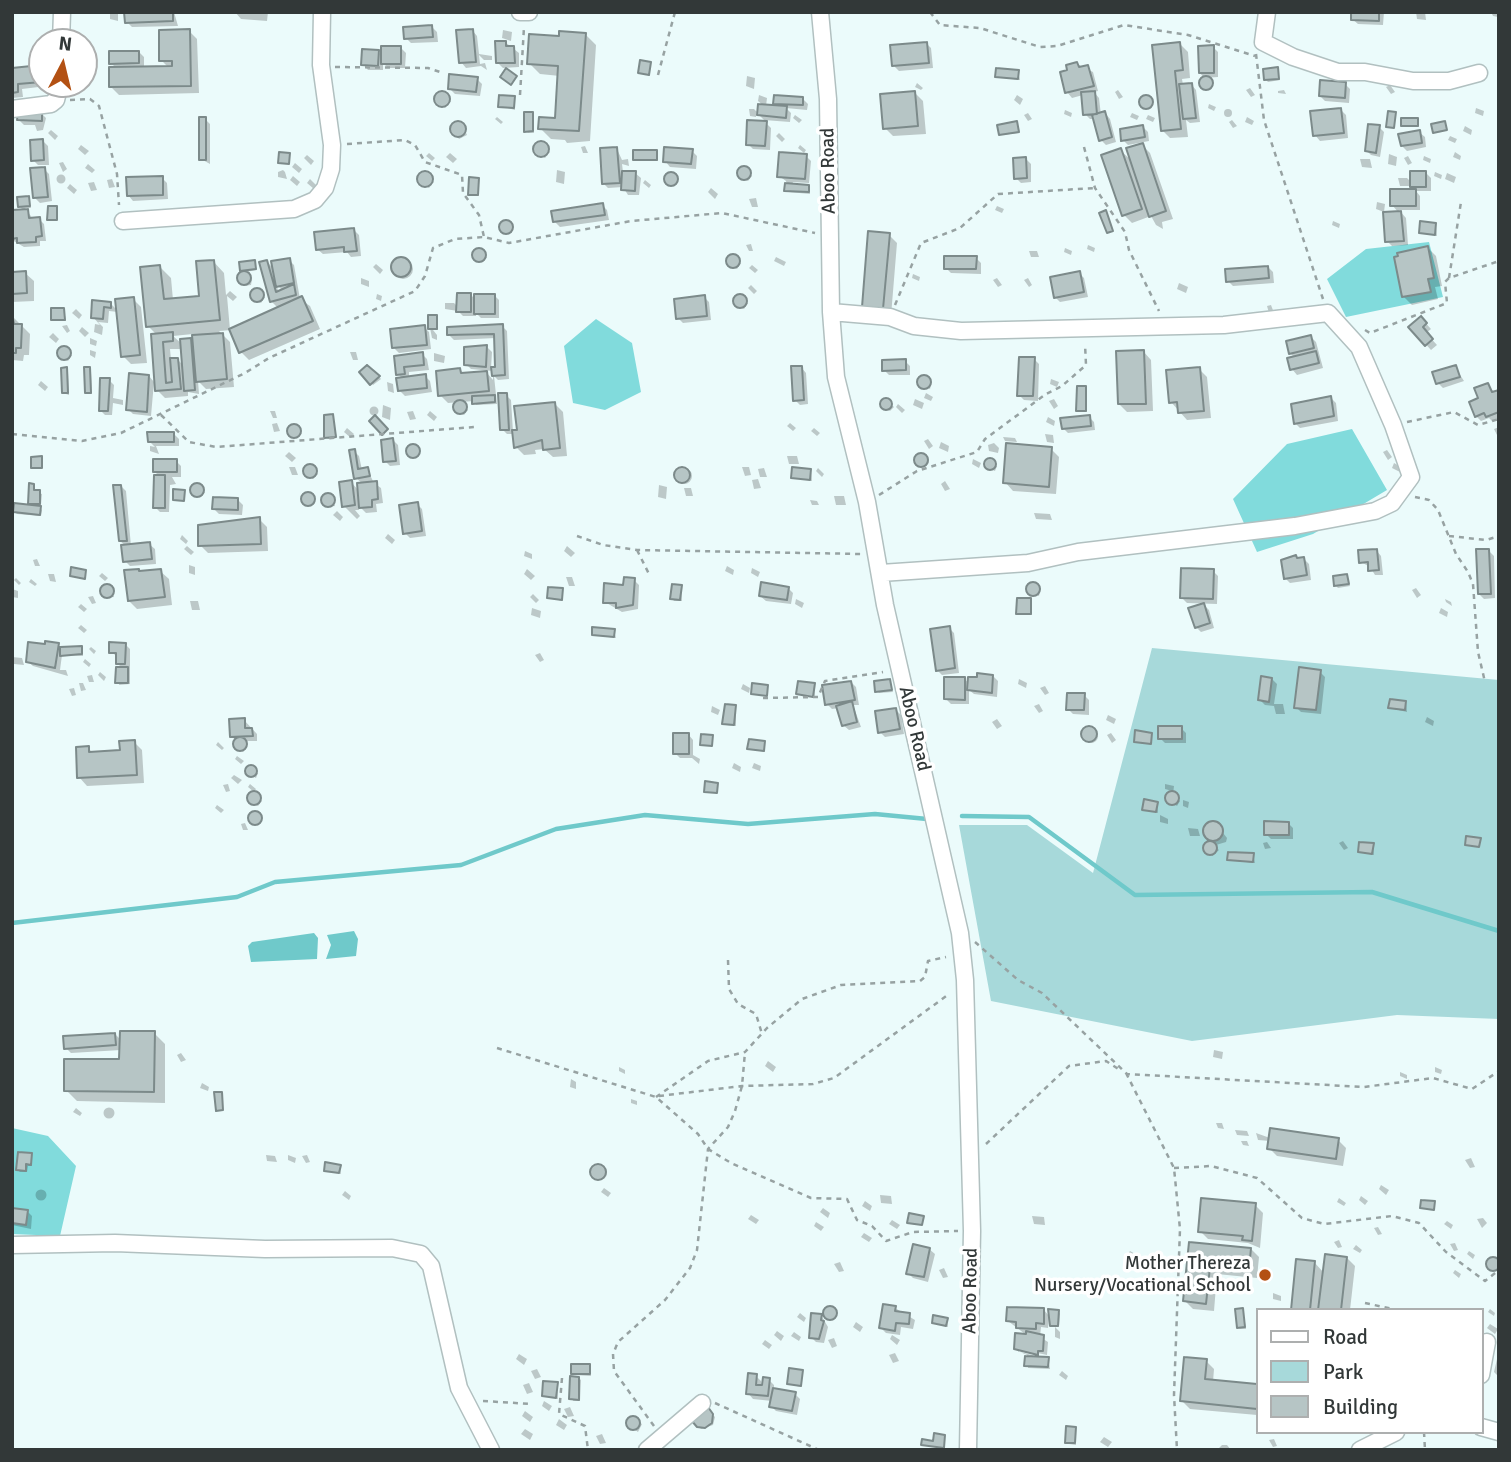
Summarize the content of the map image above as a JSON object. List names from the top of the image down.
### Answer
{
  "streets": {
    "street": ["Aboo Road"]
  },
  "places": ["Mother Thereza Nursery/Vocational School"],
  "legend": ["Road", "Park", "Building"],
  "north": "top"
}
